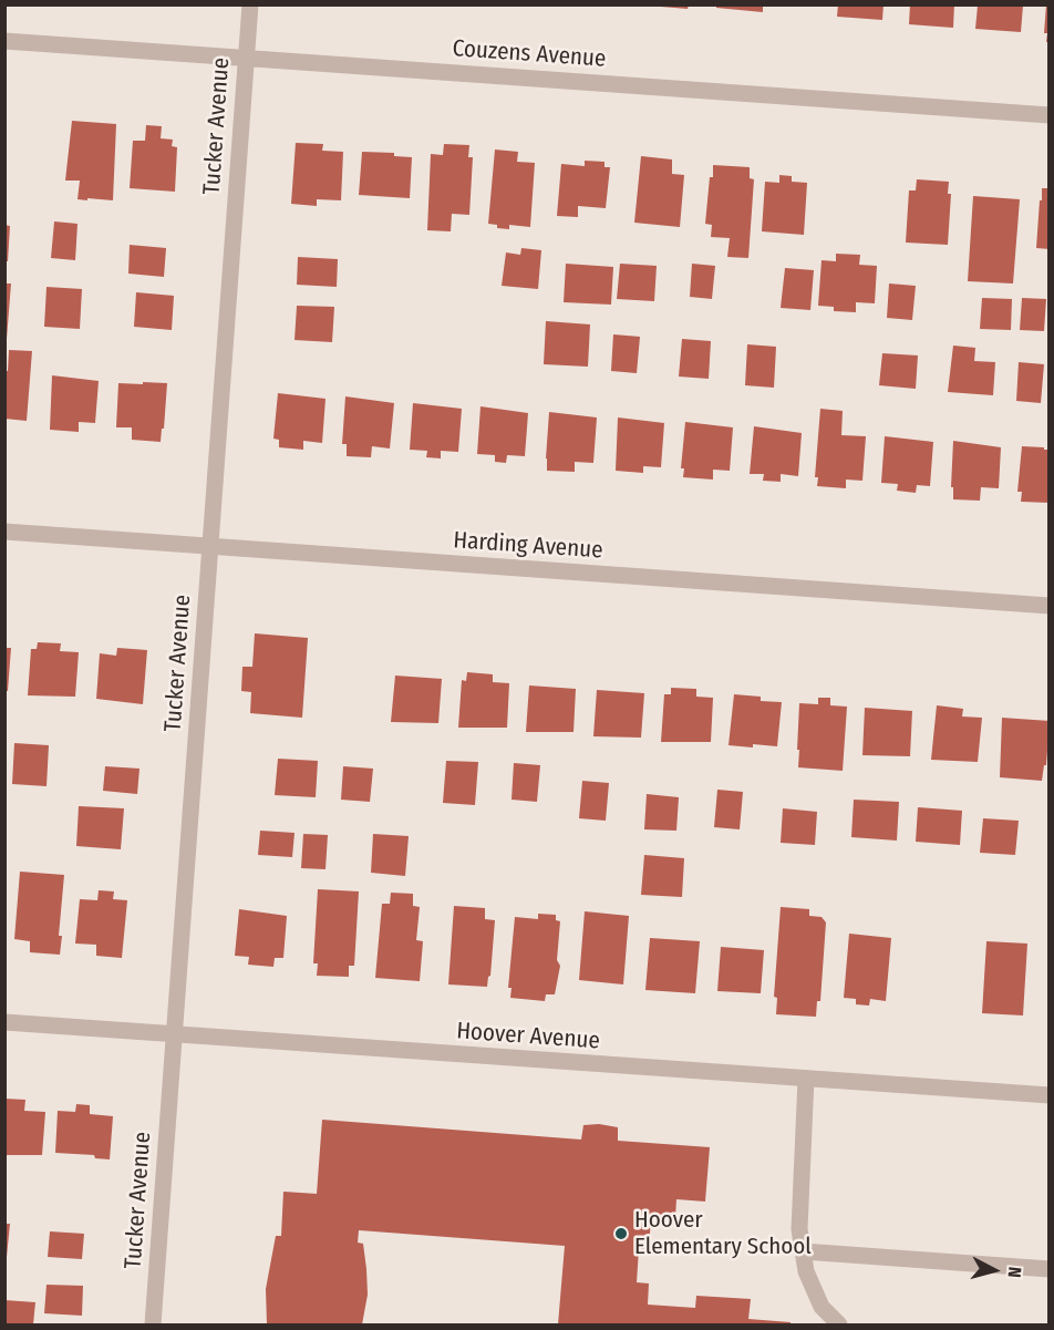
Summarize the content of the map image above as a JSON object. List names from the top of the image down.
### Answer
{
  "streets": {
    "street": [
      "Couzens Avenue",
      "Tucker Avenue",
      "Harding Avenue",
      "Hoover Avenue"
    ]
  },
  "crossings": [
    ["Couzens Avenue", "Tucker Avenue"],
    ["Tucker Avenue", "Harding Avenue"],
    ["Tucker Avenue", "Hoover Avenue"]
  ],
  "places": ["Hoover Elementary School"],
  "north": "right"
}
